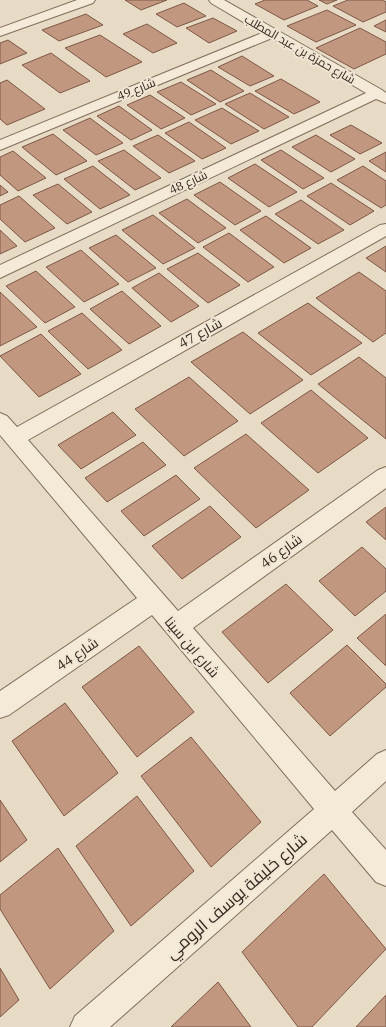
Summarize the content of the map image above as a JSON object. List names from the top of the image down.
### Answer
{
  "streets": {
    "street": [
      "شارع حمزة بن عبد المطلب",
      "شارع 49",
      "شارع 48",
      "شارع 47",
      "شارع 46",
      "شارع ابن سينا",
      "شارع 44",
      "شارع خليفة يوسف الرومي"
    ]
  },
  "crossings": [
    ["شارع حمزة بن عبد المطلب", "شارع 49"],
    ["شارع حمزة بن عبد المطلب", "شارع 48"],
    ["شارع 47", "شارع ابن سينا"],
    ["شارع 46", "شارع ابن سينا"],
    ["شارع ابن سينا", "شارع 44"],
    ["شارع ابن سينا", "شارع خليفة يوسف الرومي"]
  ]
}
